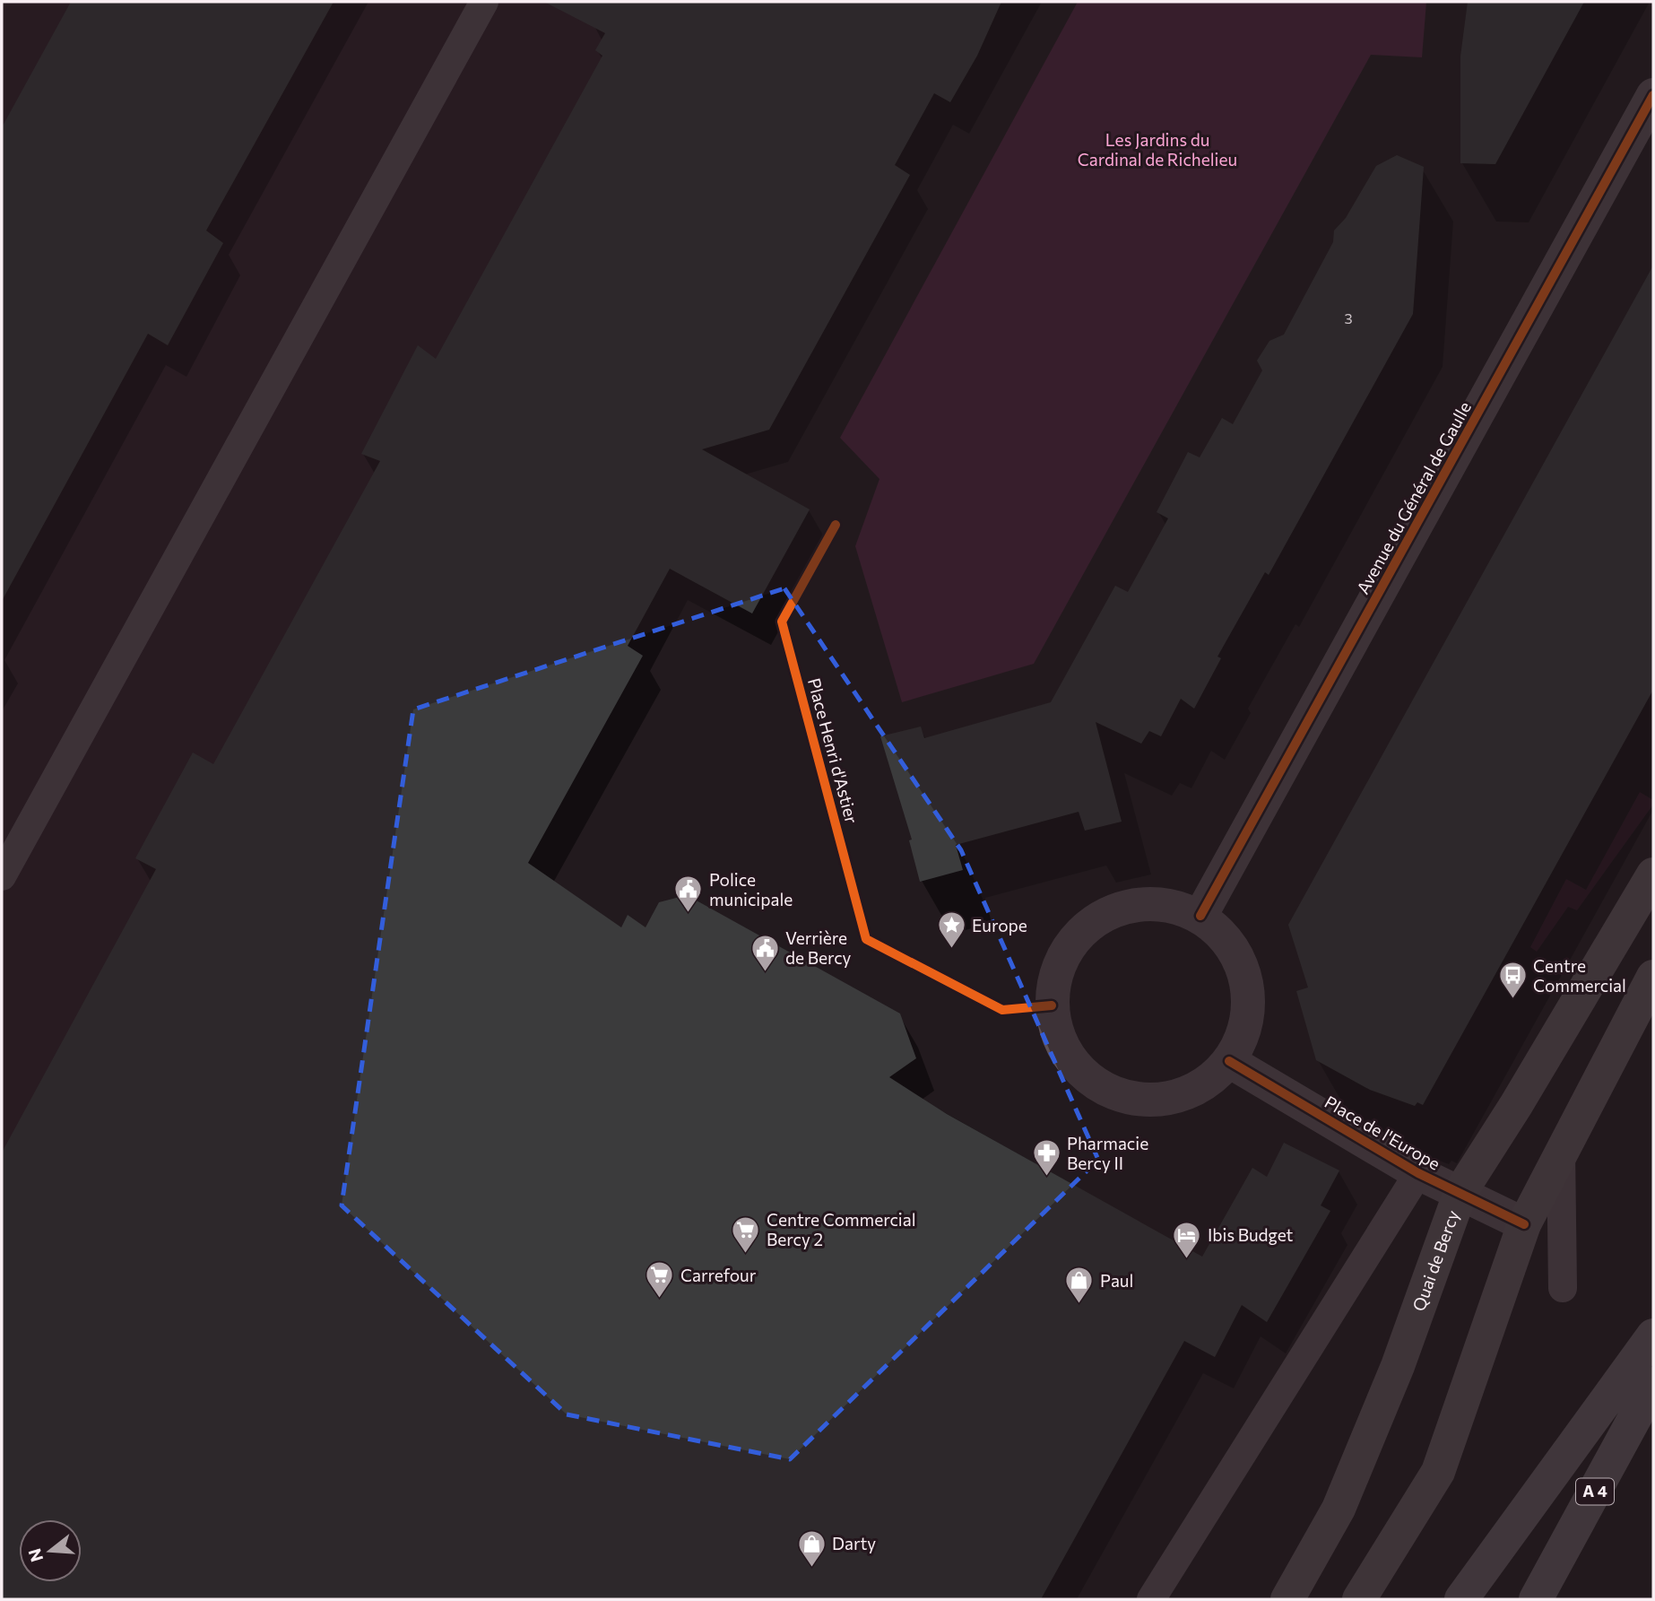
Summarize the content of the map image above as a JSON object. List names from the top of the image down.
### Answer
{
  "streets": {
    "highway": ["A 4"],
    "main road": ["Quai de Bercy"],
    "street": ["Avenue du Général de Gaulle", "Place de l'Europe"],
    "cycle path": ["Place Henri d'Astier"]
  },
  "crossings": [
    ["Avenue du Général de Gaulle", "Place de l'Europe"],
    ["Place de l'Europe", "Quai de Bercy"]
  ],
  "parks": ["Les Jardins du Cardinal de Richelieu"],
  "places": {
    "public building": ["Police municipale", "Verrière de Bercy"],
    "place": ["Europe"],
    "bus stop": ["Centre Commercial"],
    "pharmacy": ["Pharmacie Bercy II"],
    "supermarket": ["Centre Commercial Bercy 2", "Carrefour"],
    "hotel": ["Ibis Budget"],
    "shop": ["Paul", "Darty"]
  },
  "house_numbers": ["3"],
  "north": "left"
}
